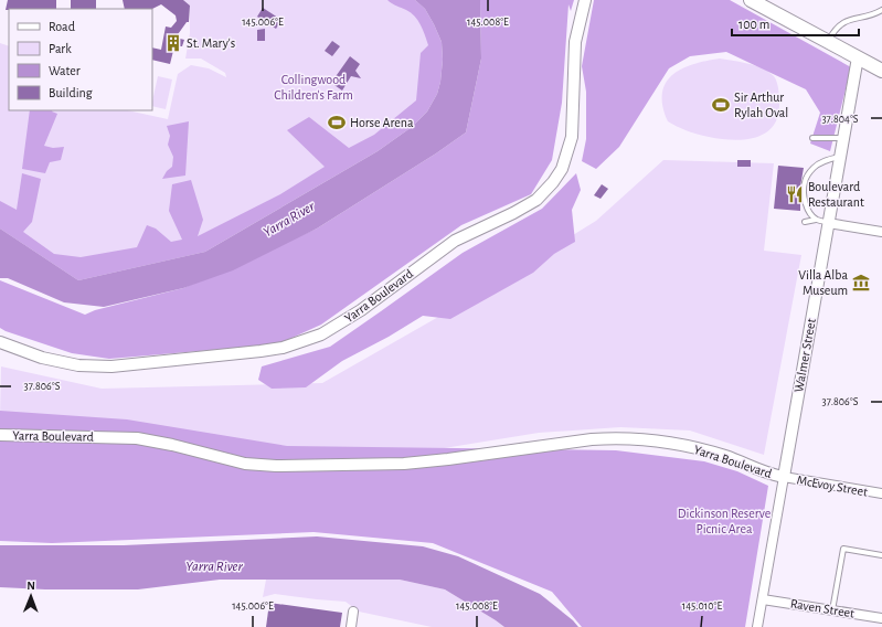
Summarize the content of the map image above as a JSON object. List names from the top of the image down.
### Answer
{
  "streets": {
    "street": [
      "Yarra Boulevard",
      "Walmer Street",
      "McEvoy Street",
      "Raven Street"
    ]
  },
  "crossings": [
    ["Yarra Boulevard", "Walmer Street"],
    ["Yarra Boulevard", "McEvoy Street"],
    ["Walmer Street", "McEvoy Street"],
    ["Walmer Street", "Raven Street"]
  ],
  "water": ["Yarra River"],
  "parks": ["Collingwood Children's Farm", "Dickinson Reserve Picnic Area"],
  "places": {
    "building": ["St. Mary's"],
    "sports": ["Sir Arthur Rylah Oval", "Horse Arena"],
    "restaurant": ["Boulevard Restaurant"],
    "museum": ["Villa Alba Museum"]
  },
  "legend": [
    "Road",
    "Park",
    "Water",
    "Building"
  ],
  "scale_bar": "100 m",
  "north": "top",
  "coordinates": [
    "145.006°E",
    "145.008°E",
    "37.804°S",
    "37.806°S",
    "145.010°E"
  ]
}
